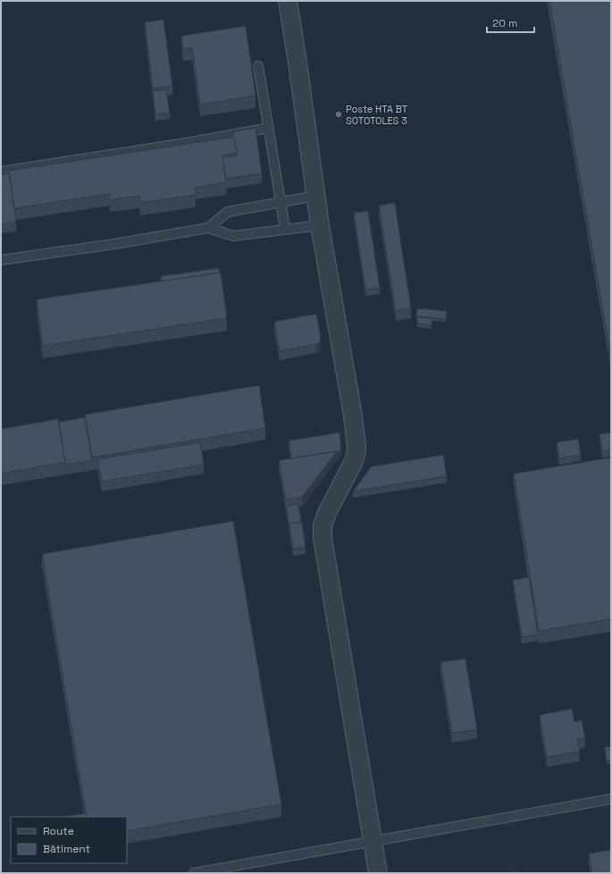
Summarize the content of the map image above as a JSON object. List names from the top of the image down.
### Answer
{
  "places": ["Poste HTA BT SOTOTOLES 3"],
  "legend": ["Route", "Bâtiment"],
  "scale_bar": "20 m"
}
